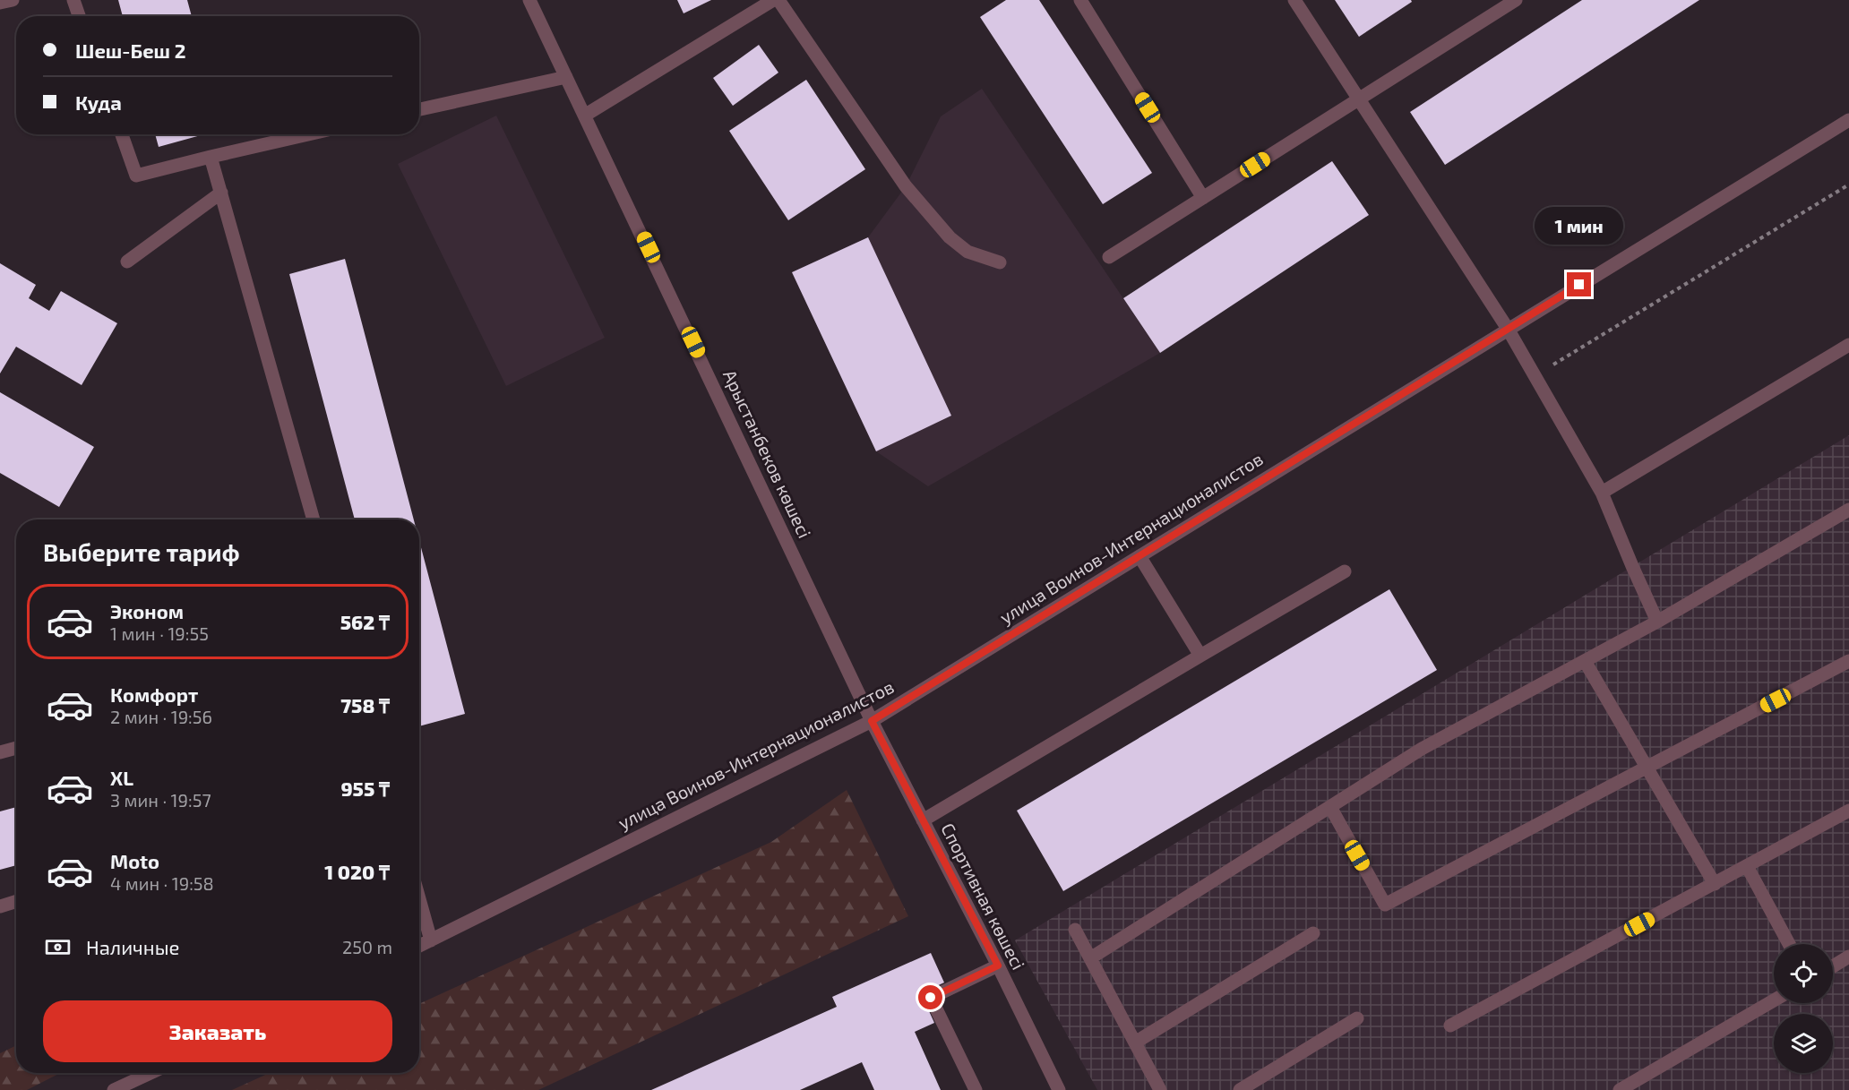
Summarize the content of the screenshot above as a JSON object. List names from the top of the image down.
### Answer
{
  "streets": {
    "street": ["Арыстанбеков көшесі", "улица Воинов-Интернационалистов", "Спортивная көшесі"]
  },
  "crossings": [
    ["Арыстанбеков көшесі", "улица Воинов-Интернационалистов"],
    ["Арыстанбеков көшесі", "Спортивная көшесі"],
    ["улица Воинов-Интернационалистов", "Спортивная көшесі"]
  ],
  "page": {
    "banner": ["Шеш-Беш 2", "Куда"],
    "bubble": "1 мин",
    "heading": "Выберите тариф",
    "list": [
      {
        "name": "Эконом",
        "note": "1 мин · 19:55",
        "value": "562 ₸"
      },
      {
        "name": "Комфорт",
        "note": "2 мин · 19:56",
        "value": "758 ₸"
      },
      {
        "name": "XL",
        "note": "3 мин · 19:57",
        "value": "955 ₸"
      },
      {
        "name": "Moto",
        "note": "4 мин · 19:58",
        "value": "1 020 ₸"
      }
    ],
    "pay": ["Наличные", "250 m"],
    "buttons": "Заказать"
  }
}
